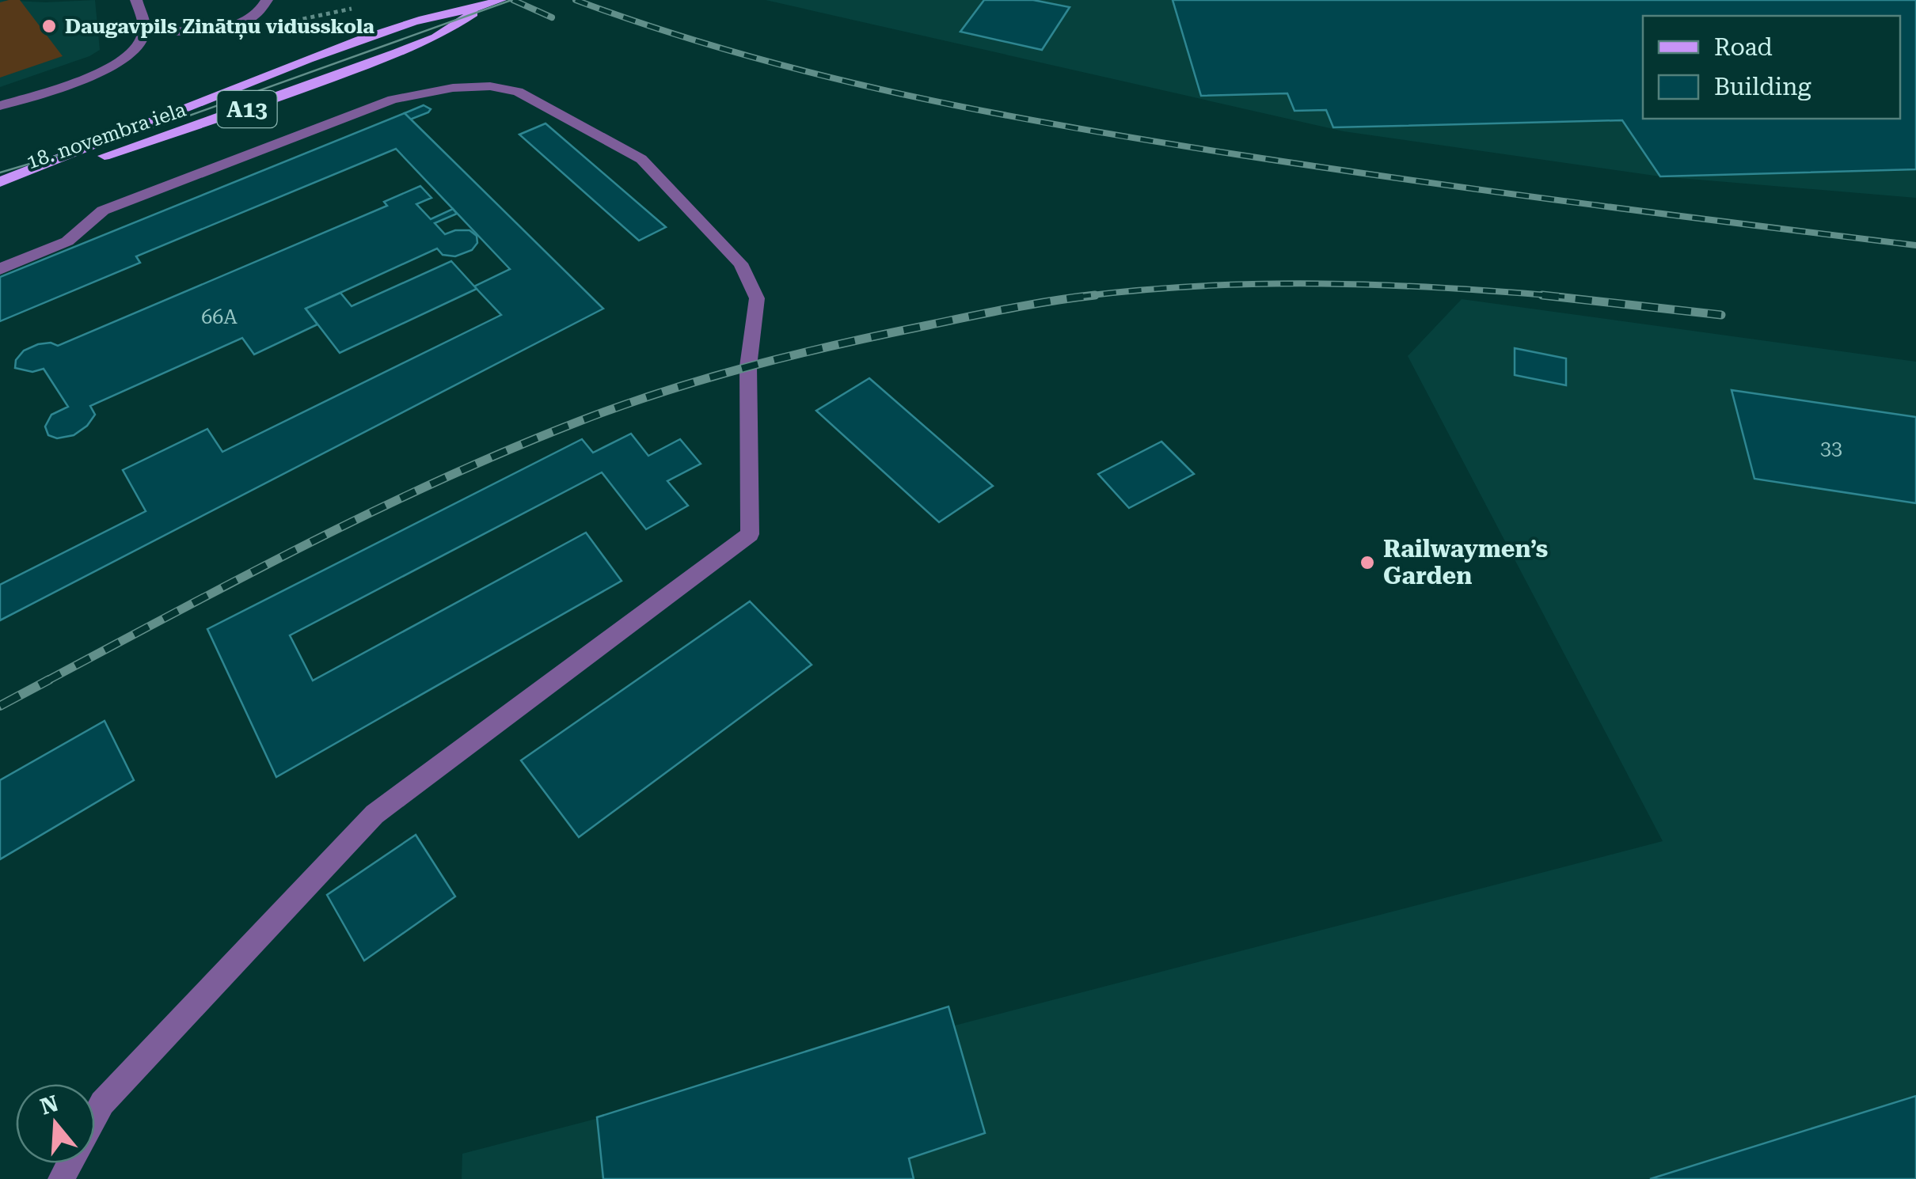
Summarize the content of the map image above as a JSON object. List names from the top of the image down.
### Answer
{
  "streets": {
    "main road": ["A13", "18. novembra iela"]
  },
  "places": ["Daugavpils Zinātņu vidusskola", "Railwaymen’s Garden"],
  "house_numbers": ["66A", "33"],
  "legend": ["Road", "Building"],
  "north": "top"
}
